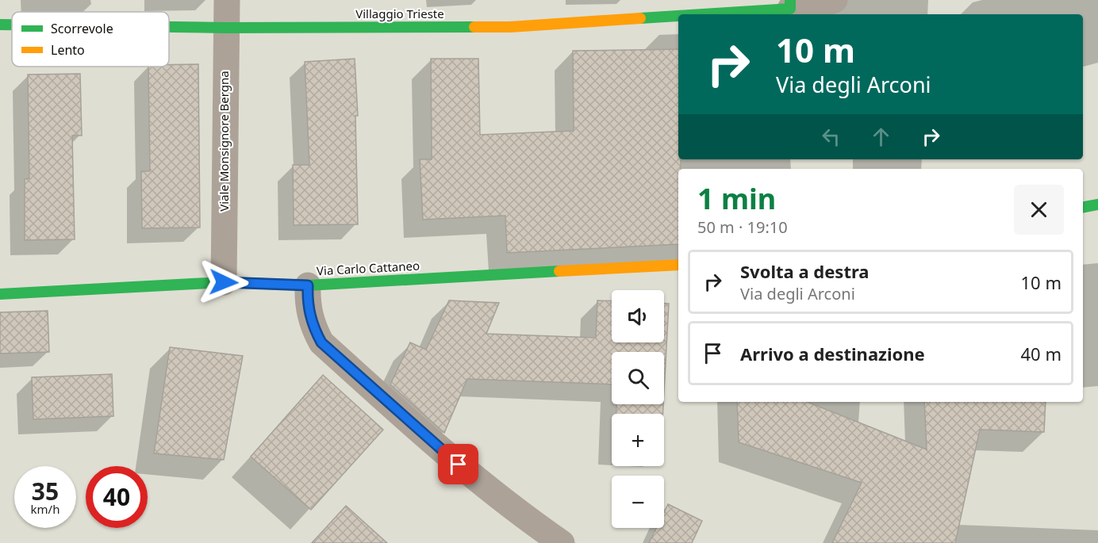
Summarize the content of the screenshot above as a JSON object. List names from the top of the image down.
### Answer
{
  "streets": {
    "street": ["Villaggio Trieste", "Viale Monsignore Bergna", "Via Carlo Cattaneo"]
  },
  "crossings": [
    ["Villaggio Trieste", "Viale Monsignore Bergna"],
    ["Viale Monsignore Bergna", "Via Carlo Cattaneo"]
  ],
  "legend": ["Scorrevole", "Lento"],
  "page": {
    "turn": ["10 m", "Via degli Arconi"],
    "heading": ["1 min", "50 m · 19:10"],
    "list": [
      {
        "name": "Svolta a destra",
        "note": "Via degli Arconi",
        "value": "10 m"
      },
      {
        "name": "Arrivo a destinazione",
        "value": "40 m"
      }
    ],
    "map_buttons": ["+", "−"],
    "speed": "35 km/h",
    "limit": "40"
  }
}
